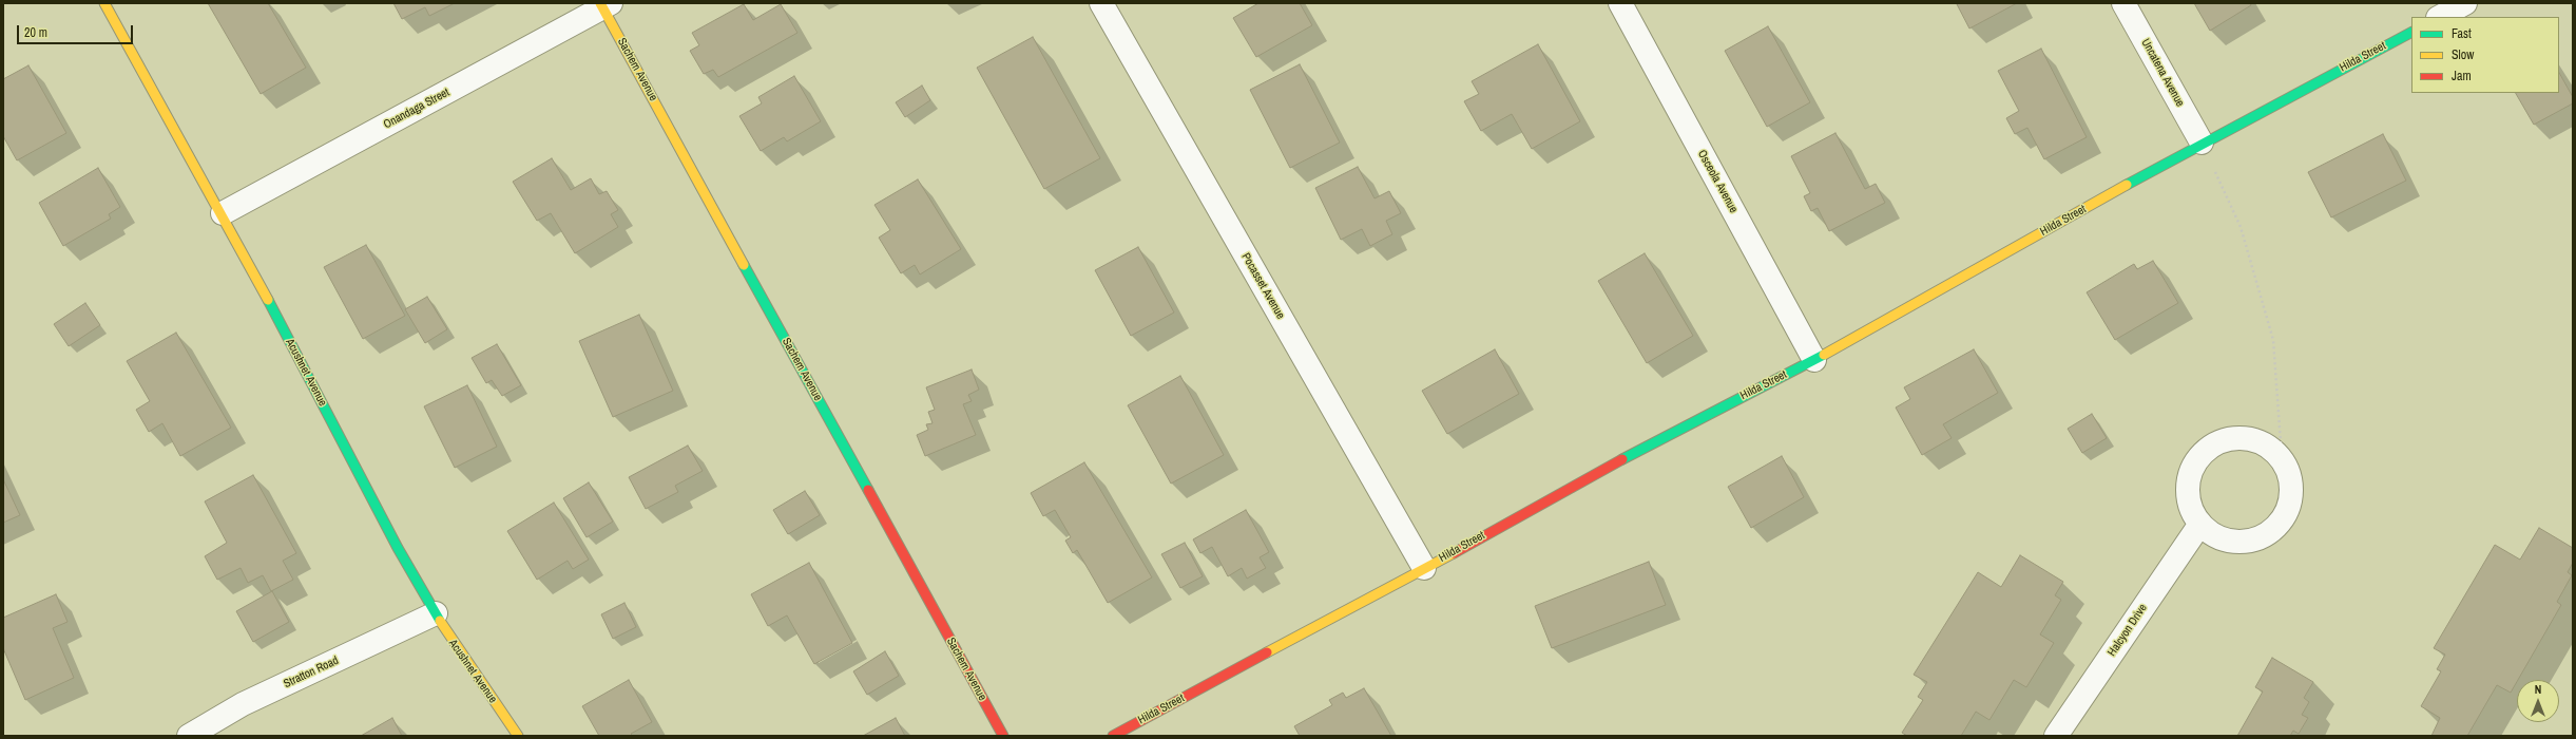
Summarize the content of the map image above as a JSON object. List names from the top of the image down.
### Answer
{
  "streets": {
    "street": [
      "Hilda Street",
      "Sachem Avenue",
      "Uncatena Avenue",
      "Onandaga Street",
      "Osceola Avenue",
      "Pocasset Avenue",
      "Acushnet Avenue",
      "Halcyon Drive",
      "Stratton Road"
    ]
  },
  "crossings": [
    ["Hilda Street", "Uncatena Avenue"],
    ["Hilda Street", "Osceola Avenue"],
    ["Hilda Street", "Pocasset Avenue"],
    ["Sachem Avenue", "Onandaga Street"],
    ["Onandaga Street", "Acushnet Avenue"],
    ["Acushnet Avenue", "Stratton Road"]
  ],
  "legend": ["Fast", "Slow", "Jam"],
  "scale_bar": "20 m",
  "north": "top"
}
